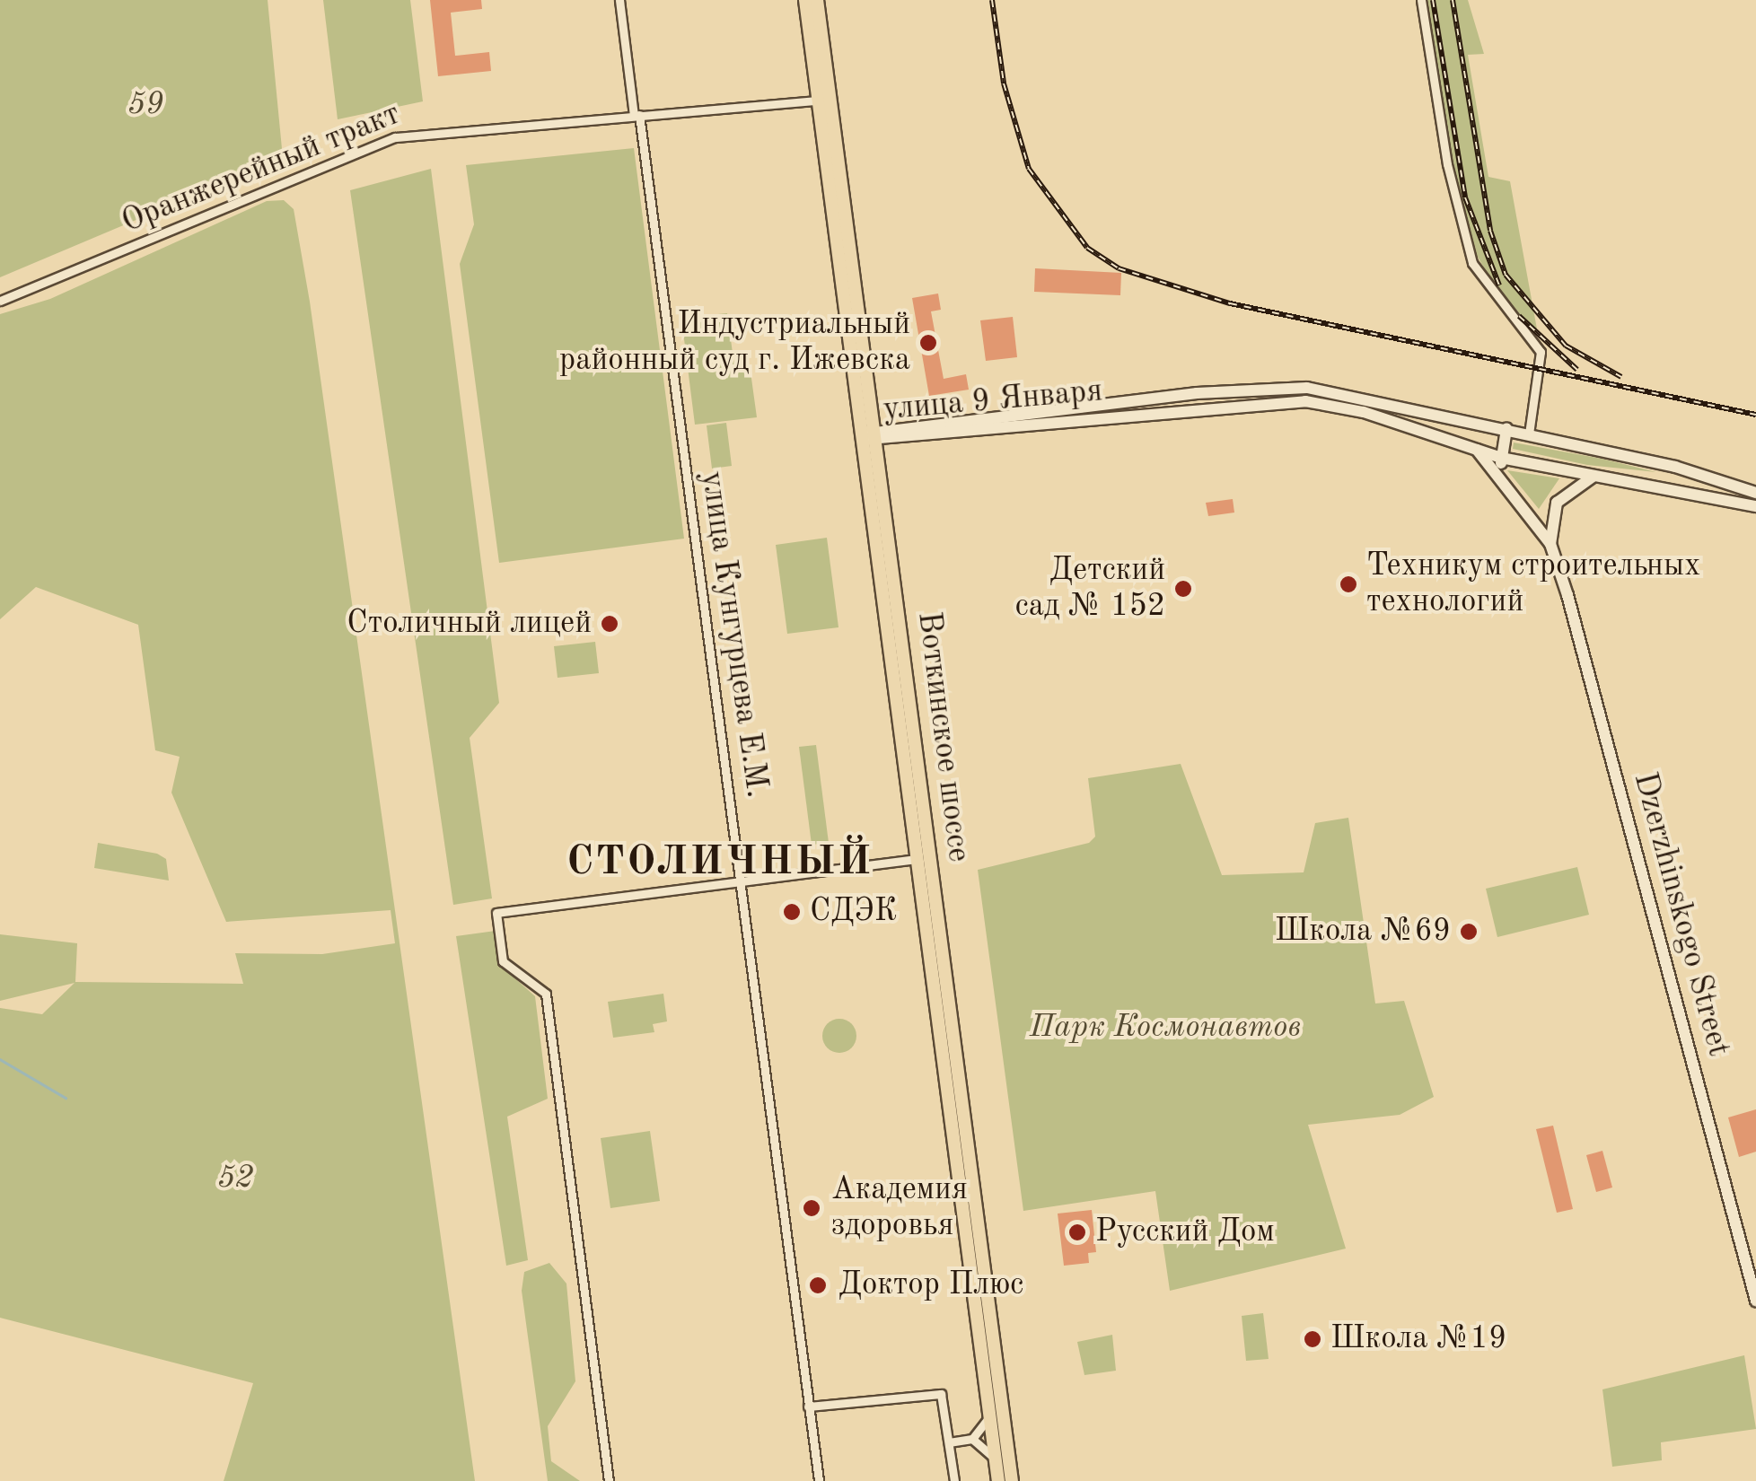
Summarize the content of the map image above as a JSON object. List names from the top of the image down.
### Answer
{
  "streets": {
    "main road": ["улица 9 Января", "Воткинское шоссе", "Dzerzhinskogo Street"],
    "street": ["Оранжерейный тракт", "улица Кунгурцева Е.М."]
  },
  "crossings": [
    ["Оранжерейный тракт", "улица Кунгурцева Е.М."],
    ["Оранжерейный тракт", "Воткинское шоссе"],
    ["улица 9 Января", "Воткинское шоссе"],
    ["улица 9 Января", "Dzerzhinskogo Street"]
  ],
  "districts": ["СТОЛИЧНЫЙ"],
  "parks": ["59", "Парк Космонавтов", "52"],
  "places": [
    "Индустриальный районный суд г. Ижевска",
    "Техникум строительных технологий",
    "Детский сад № 152",
    "Столичный лицей",
    "СДЭК",
    "Школа №69",
    "Академия здоровья",
    "Русский Дом",
    "Доктор Плюс",
    "Школа №19"
  ]
}
